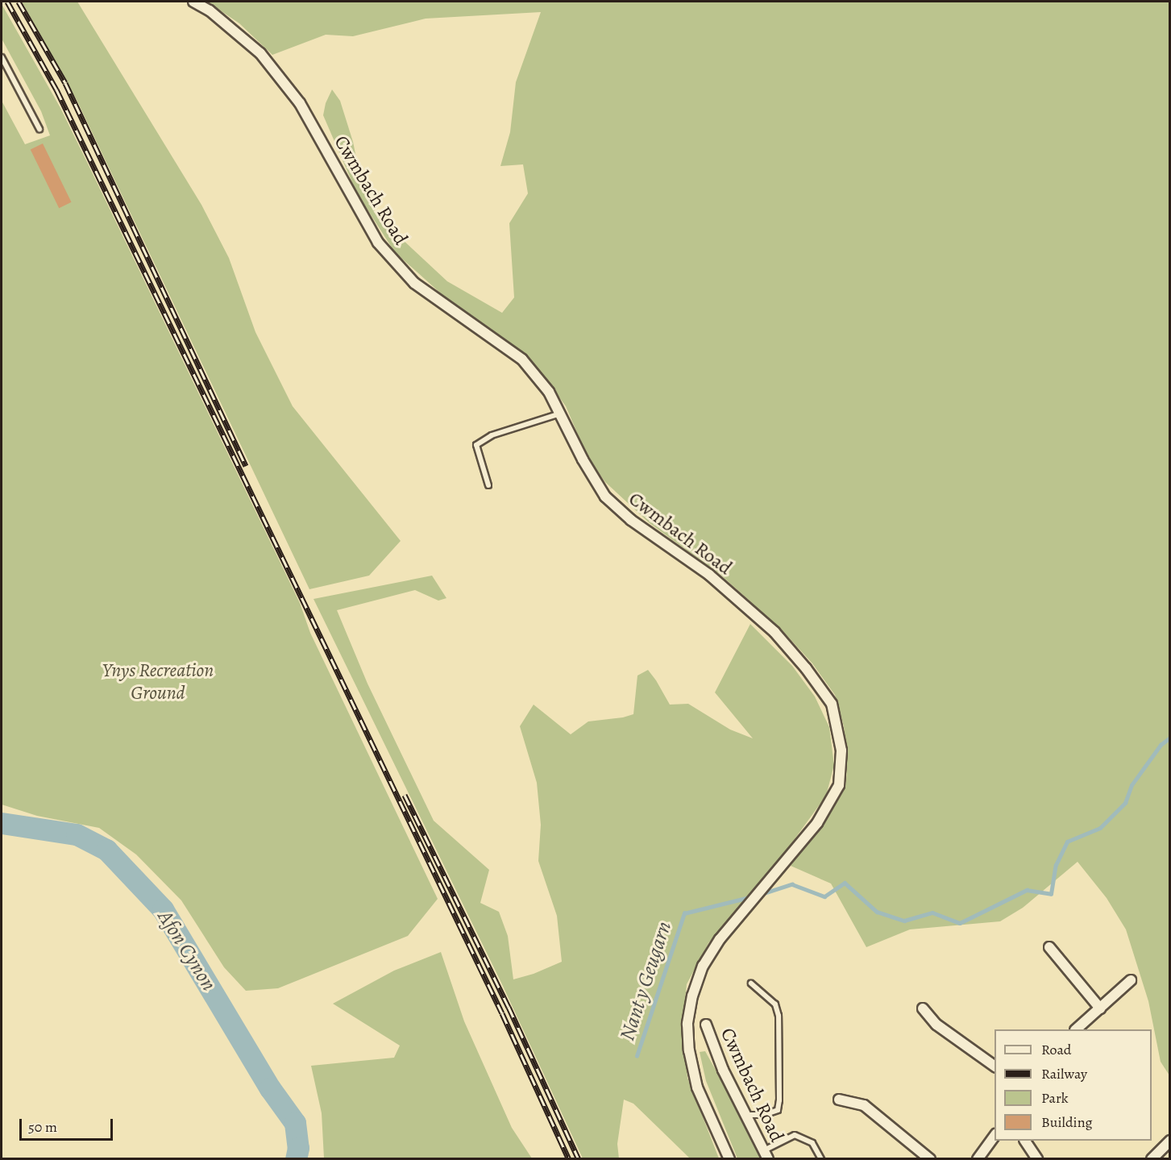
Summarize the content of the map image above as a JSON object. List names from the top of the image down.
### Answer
{
  "streets": {
    "street": ["Cwmbach Road"]
  },
  "water": ["Afon Cynon", "Nant y Geugarn"],
  "parks": ["Ynys Recreation Ground"],
  "legend": [
    "Road",
    "Railway",
    "Park",
    "Building"
  ],
  "scale_bar": "50 m"
}
